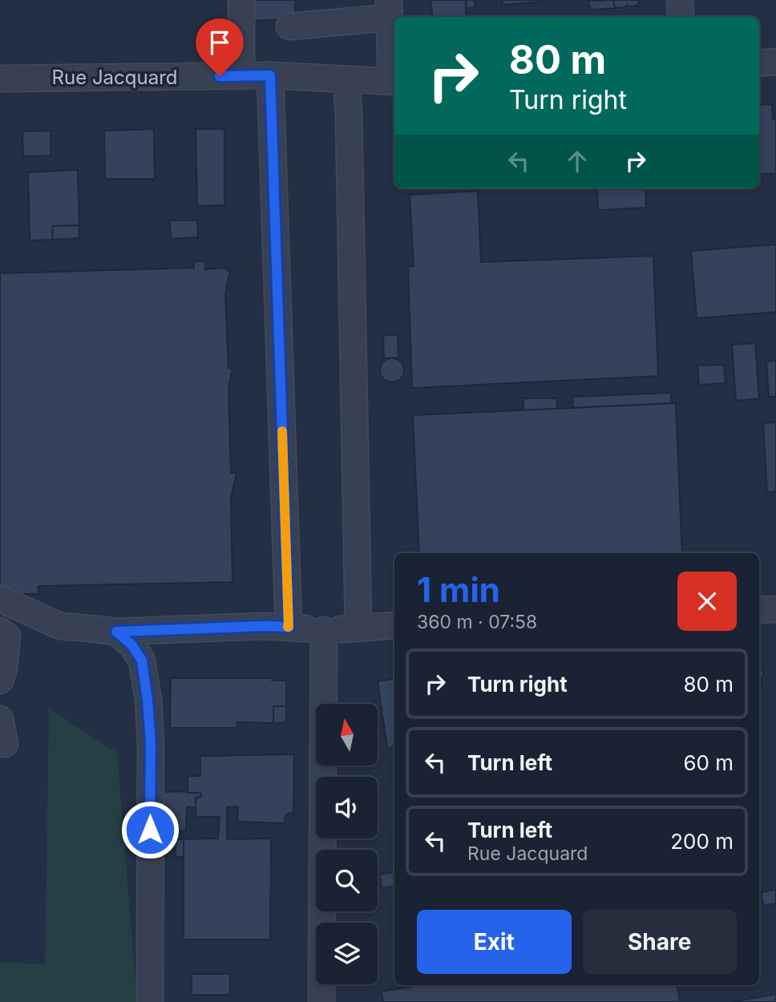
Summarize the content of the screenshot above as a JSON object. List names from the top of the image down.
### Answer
{
  "streets": {
    "street": ["Rue Jacquard"]
  },
  "north": "top",
  "page": {
    "turn": ["80 m", "Turn right"],
    "heading": ["1 min", "360 m · 07:58"],
    "list": [
      {
        "name": "Turn right",
        "value": "80 m"
      },
      {
        "name": "Turn left",
        "value": "60 m"
      },
      {
        "name": "Turn left",
        "note": "Rue Jacquard",
        "value": "200 m"
      }
    ],
    "buttons": ["Exit", "Share"]
  }
}
